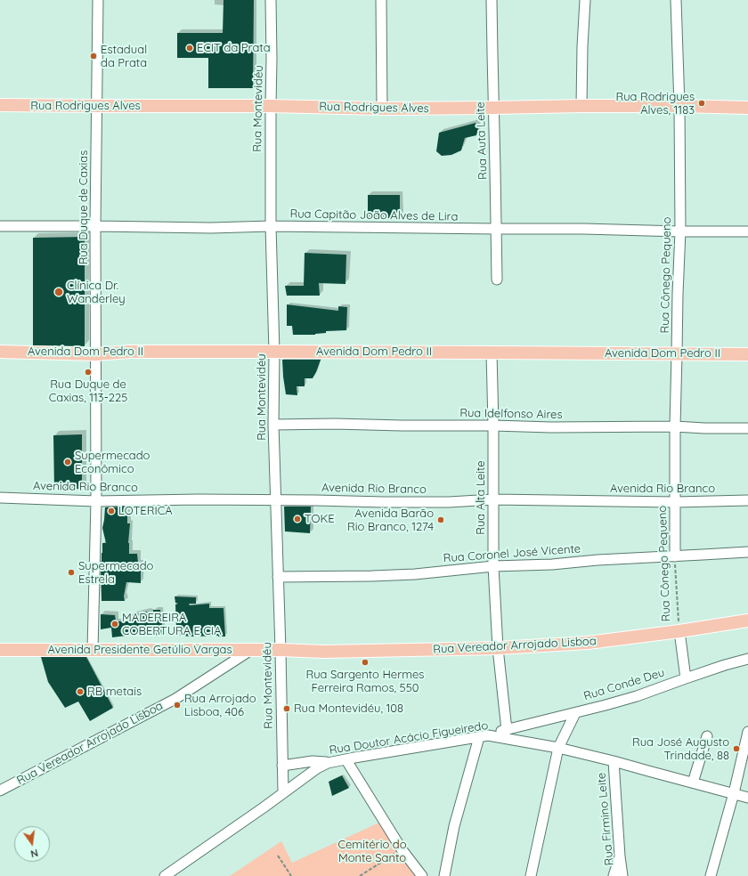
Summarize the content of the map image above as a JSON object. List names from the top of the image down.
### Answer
{
  "streets": {
    "main road": [
      "Rua Rodrigues Alves",
      "Avenida Dom Pedro II",
      "Rua Vereador Arrojado Lisboa",
      "Avenida Presidente Getúlio Vargas"
    ],
    "street": [
      "Rua Montevidéu",
      "Rua Auta Leite",
      "Rua Duque de Caxias",
      "Rua Capitão João Alves de Lira",
      "Rua Cônego Pequeno",
      "Rua Idelfonso Aires",
      "Avenida Rio Branco",
      "Rua Alta Leite",
      "Rua Coronel José Vicente",
      "Rua Conde Deu",
      "Rua Doutor Acácio Figueiredo",
      "Rua Firmino Leite"
    ]
  },
  "crossings": [
    ["Rua Rodrigues Alves", "Rua Montevidéu"],
    ["Rua Rodrigues Alves", "Rua Auta Leite"],
    ["Rua Rodrigues Alves", "Rua Duque de Caxias"],
    ["Rua Rodrigues Alves", "Rua Cônego Pequeno"],
    ["Rua Montevidéu", "Rua Capitão João Alves de Lira"],
    ["Rua Montevidéu", "Avenida Dom Pedro II"],
    ["Rua Montevidéu", "Rua Idelfonso Aires"],
    ["Rua Montevidéu", "Avenida Rio Branco"],
    ["Rua Montevidéu", "Rua Coronel José Vicente"],
    ["Rua Montevidéu", "Rua Vereador Arrojado Lisboa"],
    ["Rua Montevidéu", "Avenida Presidente Getúlio Vargas"],
    ["Rua Montevidéu", "Rua Doutor Acácio Figueiredo"],
    ["Rua Auta Leite", "Rua Capitão João Alves de Lira"],
    ["Rua Duque de Caxias", "Rua Capitão João Alves de Lira"],
    ["Rua Duque de Caxias", "Avenida Dom Pedro II"],
    ["Rua Duque de Caxias", "Avenida Rio Branco"],
    ["Rua Duque de Caxias", "Avenida Presidente Getúlio Vargas"],
    ["Rua Capitão João Alves de Lira", "Rua Cônego Pequeno"],
    ["Rua Cônego Pequeno", "Avenida Dom Pedro II"],
    ["Rua Cônego Pequeno", "Rua Idelfonso Aires"],
    ["Rua Cônego Pequeno", "Avenida Rio Branco"],
    ["Rua Cônego Pequeno", "Rua Coronel José Vicente"],
    ["Rua Cônego Pequeno", "Rua Vereador Arrojado Lisboa"],
    ["Rua Cônego Pequeno", "Rua Conde Deu"],
    ["Avenida Dom Pedro II", "Rua Alta Leite"],
    ["Rua Idelfonso Aires", "Rua Alta Leite"],
    ["Avenida Rio Branco", "Rua Alta Leite"],
    ["Rua Alta Leite", "Rua Coronel José Vicente"],
    ["Rua Alta Leite", "Rua Vereador Arrojado Lisboa"],
    ["Rua Alta Leite", "Rua Conde Deu"],
    ["Rua Vereador Arrojado Lisboa", "Avenida Presidente Getúlio Vargas"],
    ["Rua Doutor Acácio Figueiredo", "Rua Firmino Leite"]
  ],
  "parks": ["Cemitério do Monte Santo"],
  "places": [
    "ECIT da Prata",
    "Estadual da Prata",
    "Rua Rodrigues Alves, 1183",
    "Clínica Dr. Wanderley",
    "Rua Duque de Caxias, 113-225",
    "Supermecado Econômico",
    "LOTERICA",
    "TOKE",
    "Avenida Barão Rio Branco, 1274",
    "Supermecado Estrela",
    "MADEREIRA COBERTURA E CIA",
    "Rua Sargento Hermes Ferreira Ramos, 550",
    "RB metais",
    "Rua Arrojado Lisboa, 406",
    "Rua Montevidéu, 108",
    "Rua José Augusto Trindade, 88"
  ],
  "north": "bottom"
}
